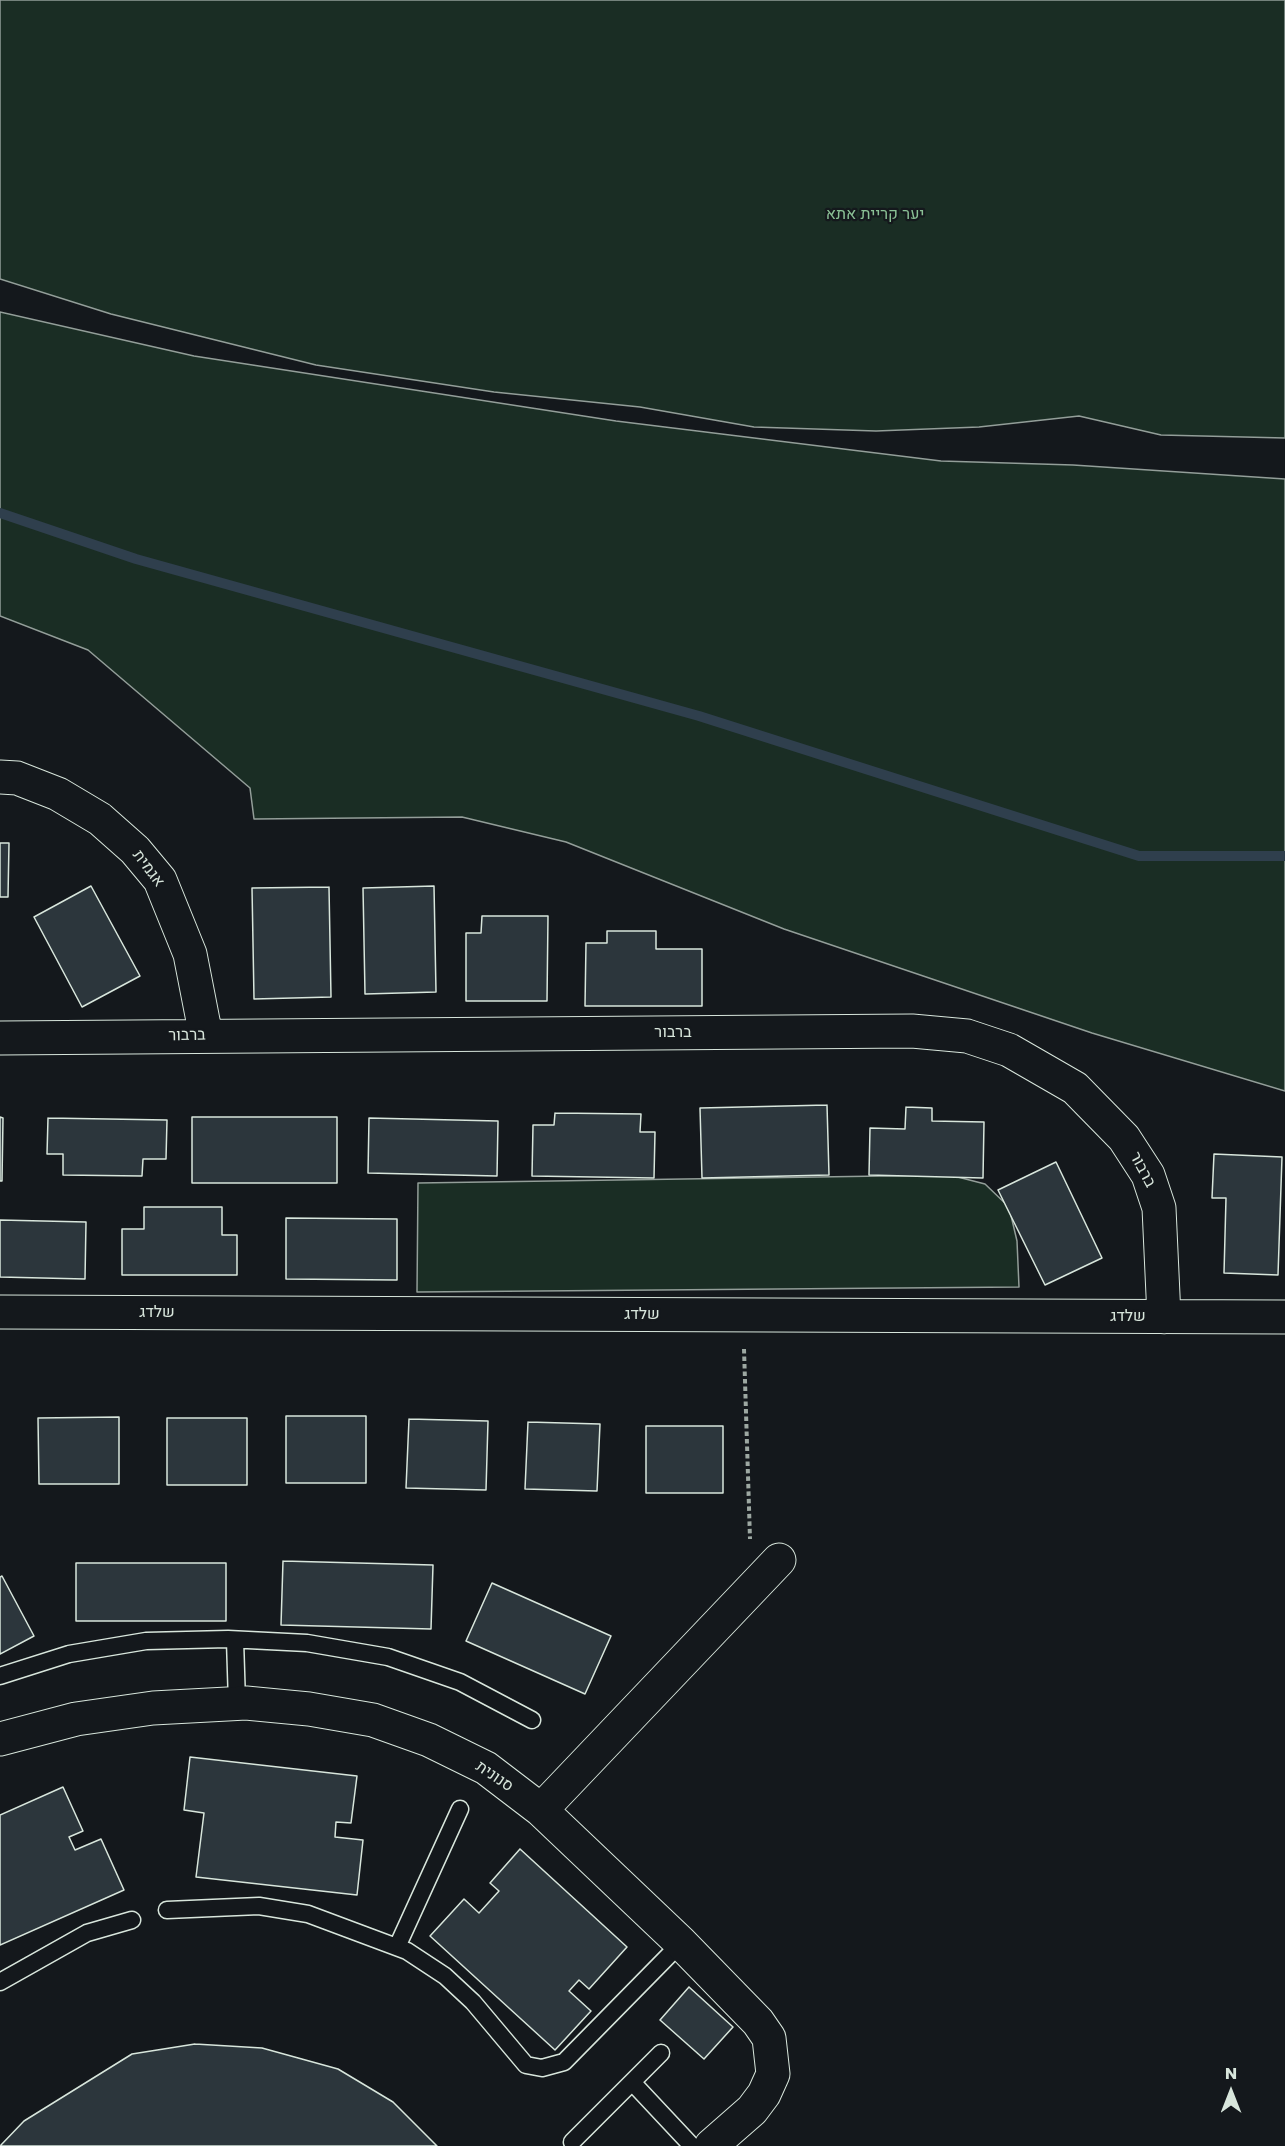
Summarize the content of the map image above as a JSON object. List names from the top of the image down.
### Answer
{
  "streets": {
    "street": [
      "אגמית",
      "ברבור",
      "שלדג",
      "סנונית"
    ]
  },
  "crossings": [
    ["אגמית", "ברבור"],
    ["ברבור", "שלדג"]
  ],
  "parks": ["יער קריית אתא"],
  "north": "top"
}
